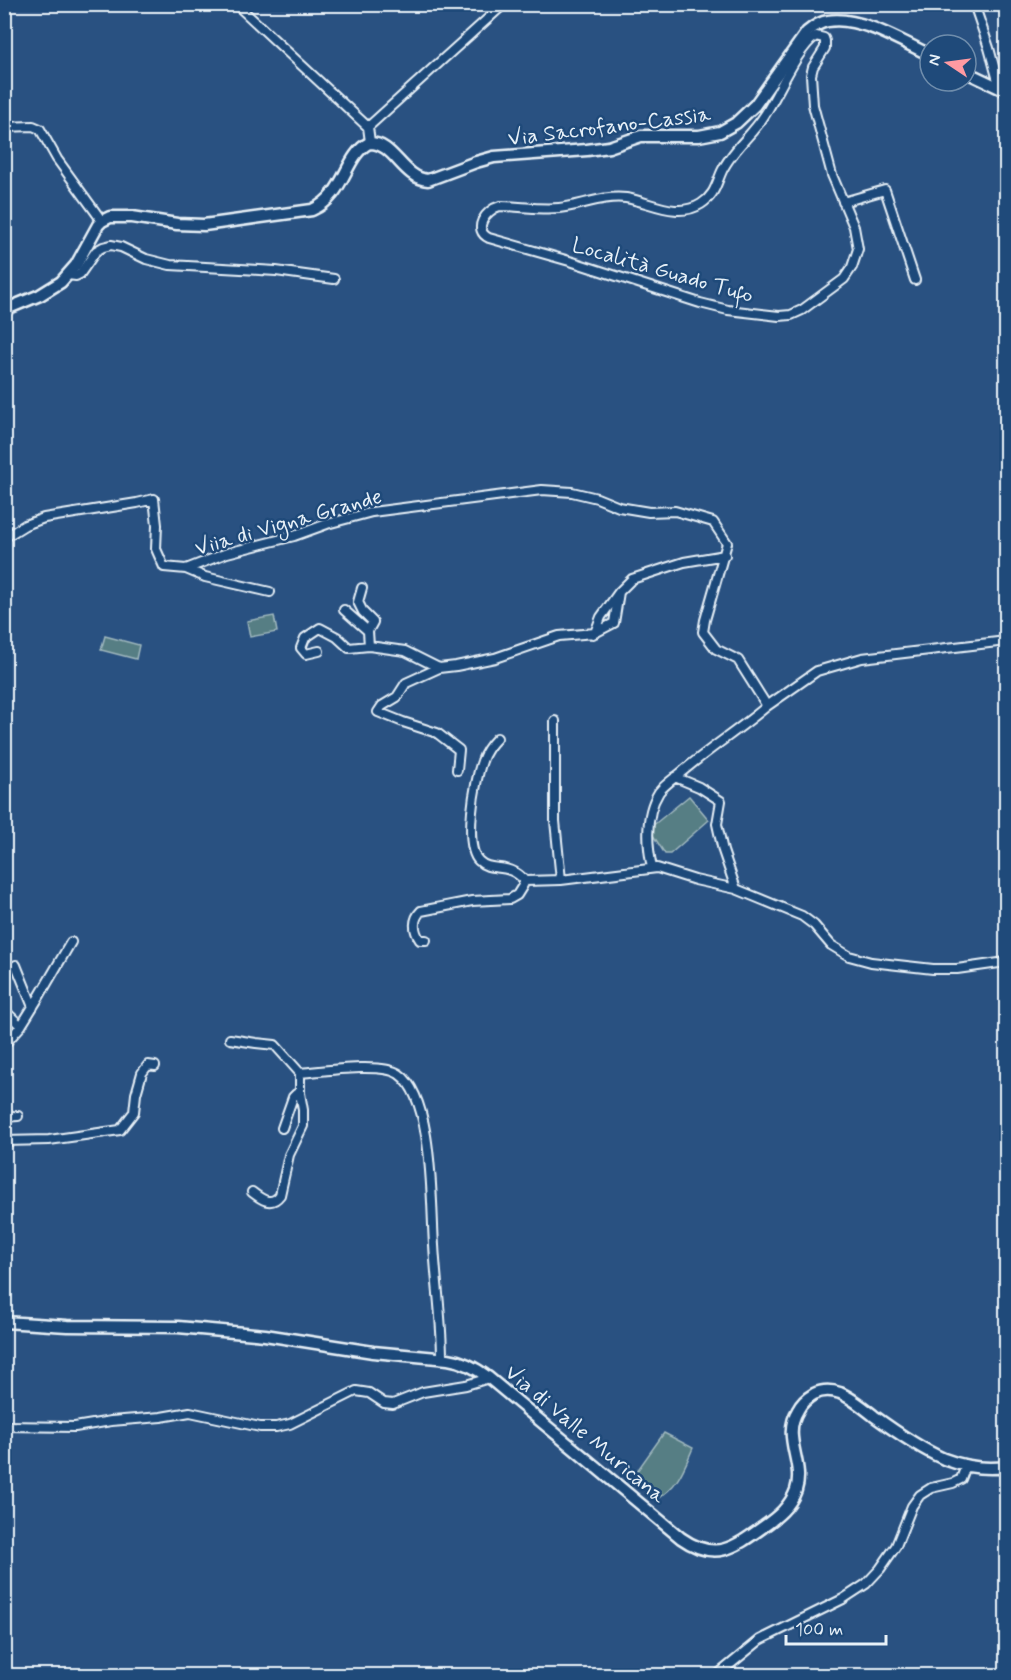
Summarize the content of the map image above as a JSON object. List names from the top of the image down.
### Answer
{
  "streets": {
    "street": [
      "Via Sacrofano-Cassia",
      "Località Guado Tufo",
      "Viia di Vigna Grande",
      "Via di Valle Muricana"
    ]
  },
  "crossings": [
    ["Via Sacrofano-Cassia", "Località Guado Tufo"]
  ],
  "scale_bar": "100 m",
  "north": "left"
}
